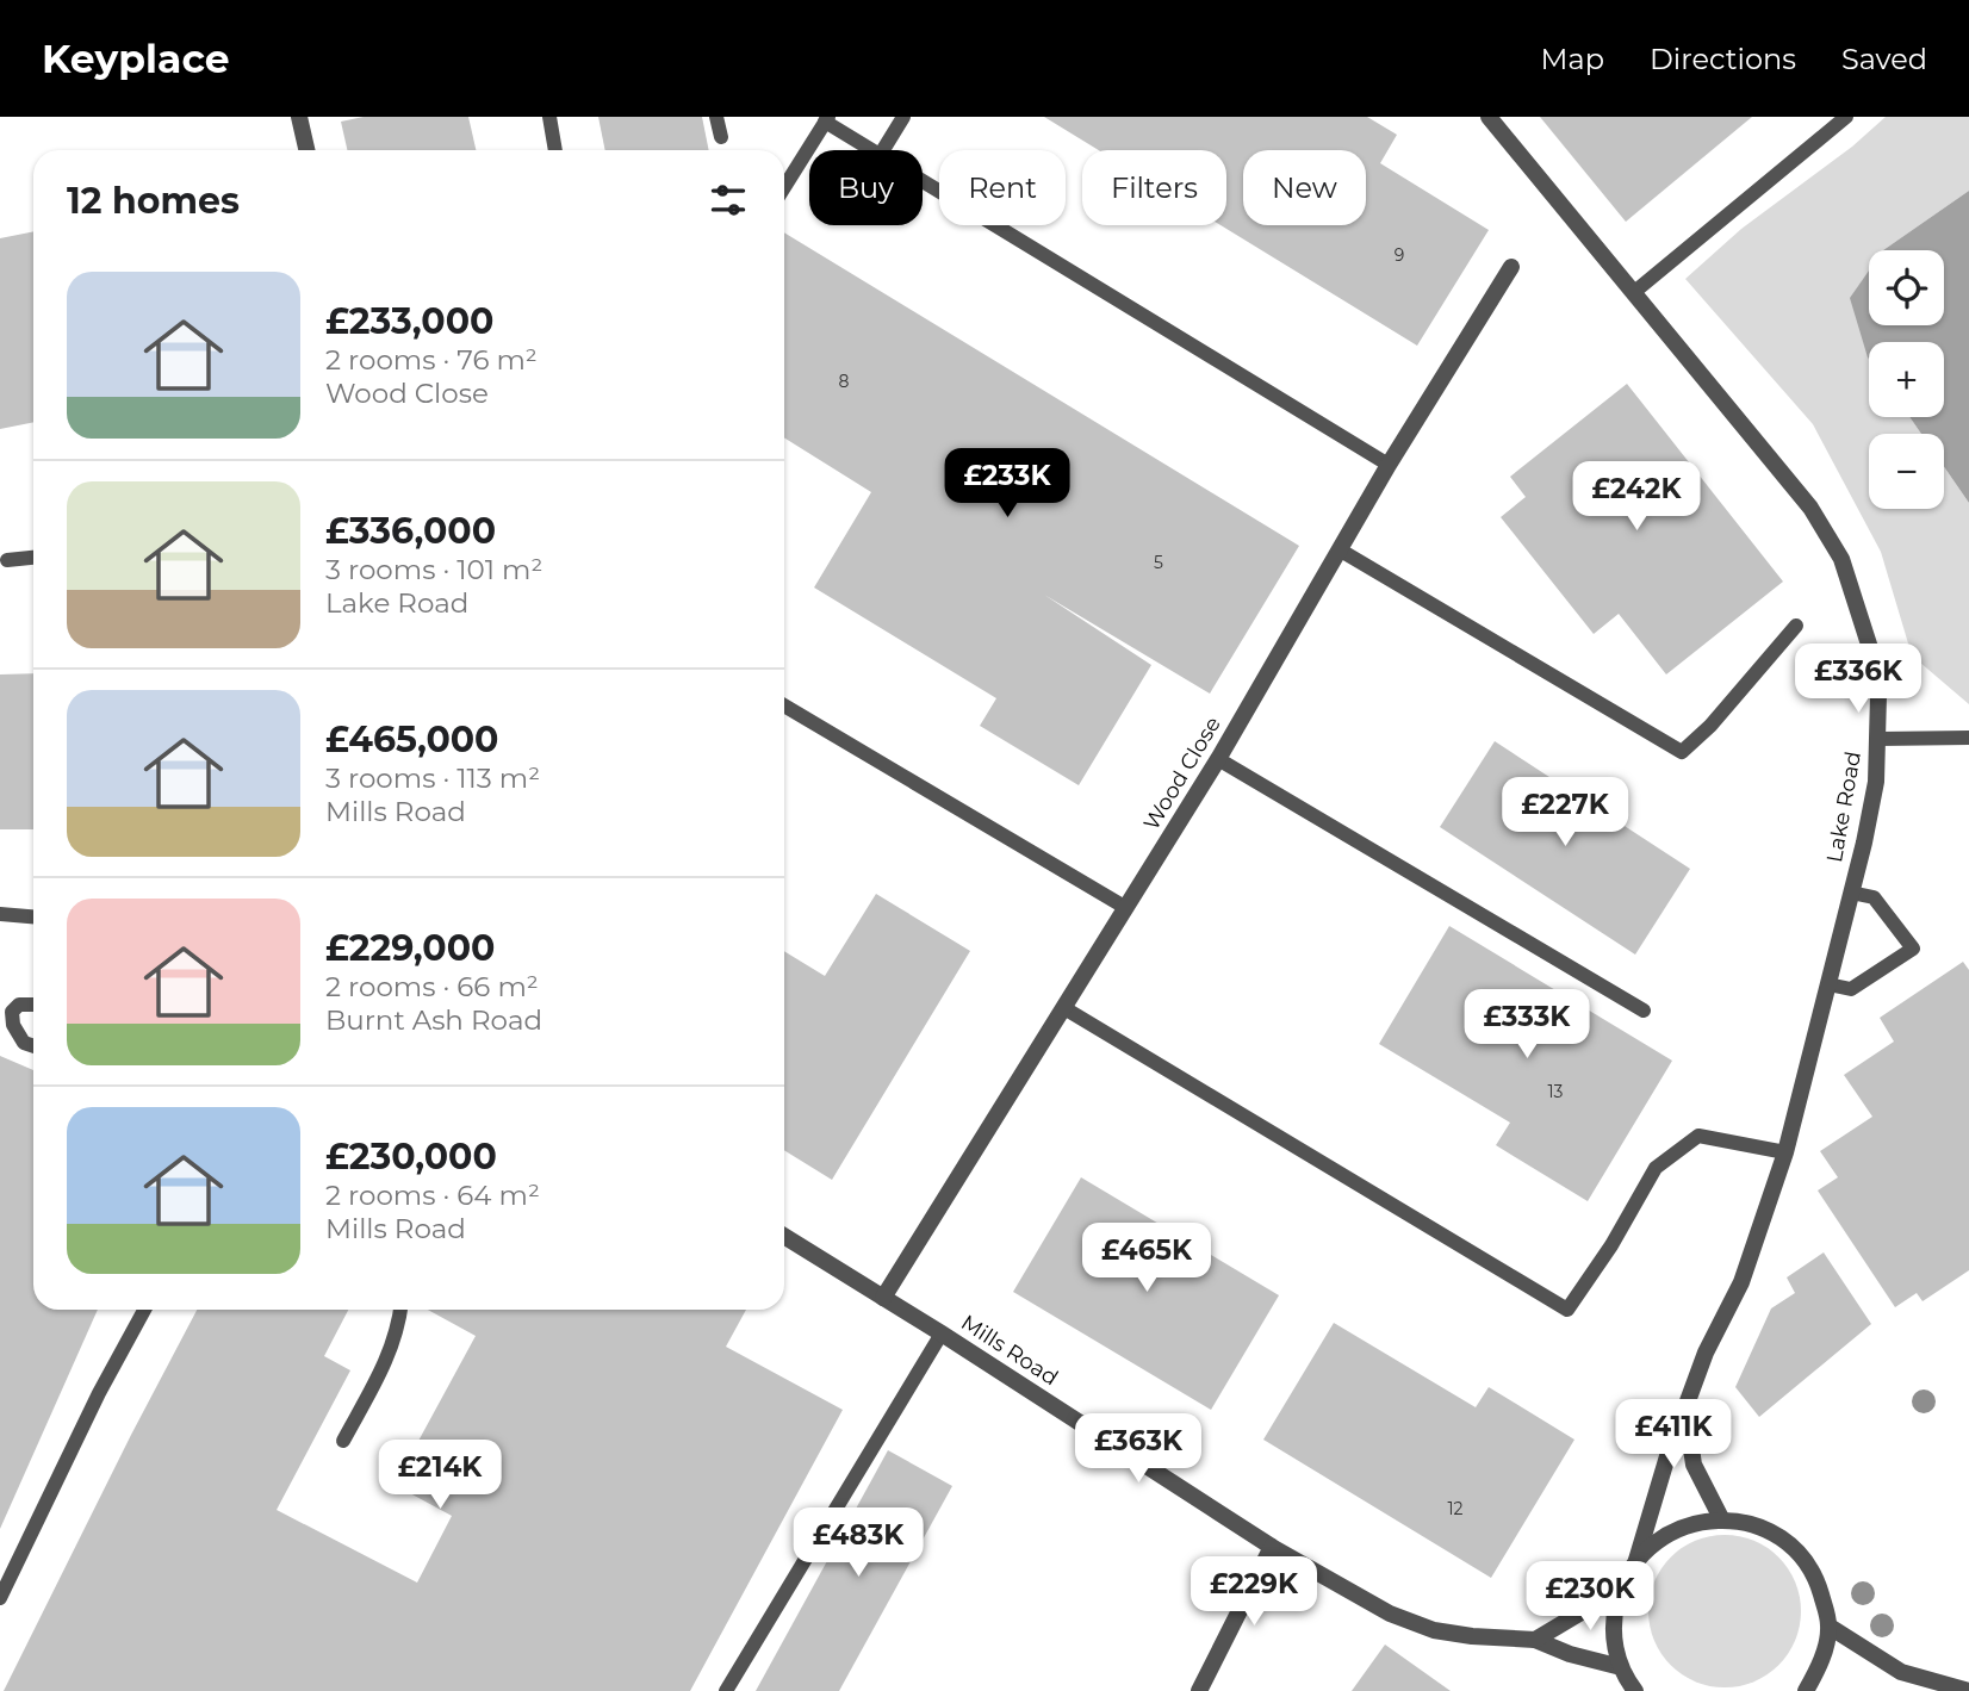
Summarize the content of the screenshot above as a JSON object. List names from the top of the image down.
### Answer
{
  "streets": {
    "street": ["Wood Close", "Lake Road", "Mills Road"]
  },
  "crossings": [
    ["Wood Close", "Mills Road"]
  ],
  "house_numbers": [
    "9",
    "8",
    "5",
    "13",
    "12"
  ],
  "page": {
    "header": "Keyplace",
    "nav": ["Map", "Directions", "Saved"],
    "chip": [
      "Buy",
      "Rent",
      "Filters",
      "New"
    ],
    "heading": "12 homes",
    "map_buttons": ["+", "−"],
    "list": [
      {
        "name": "£233,000",
        "note": "2 rooms · 76 m² · Wood Close"
      },
      {
        "name": "£336,000",
        "note": "3 rooms · 101 m² · Lake Road"
      },
      {
        "name": "£465,000",
        "note": "3 rooms · 113 m² · Mills Road"
      },
      {
        "name": "£229,000",
        "note": "2 rooms · 66 m² · Burnt Ash Road"
      },
      {
        "name": "£230,000",
        "note": "2 rooms · 64 m² · Mills Road"
      }
    ],
    "price": [
      "£233K",
      "£242K",
      "£336K",
      "£227K",
      "£333K",
      "£465K",
      "£411K",
      "£363K",
      "£214K",
      "£483K",
      "£229K",
      "£230K"
    ]
  }
}
